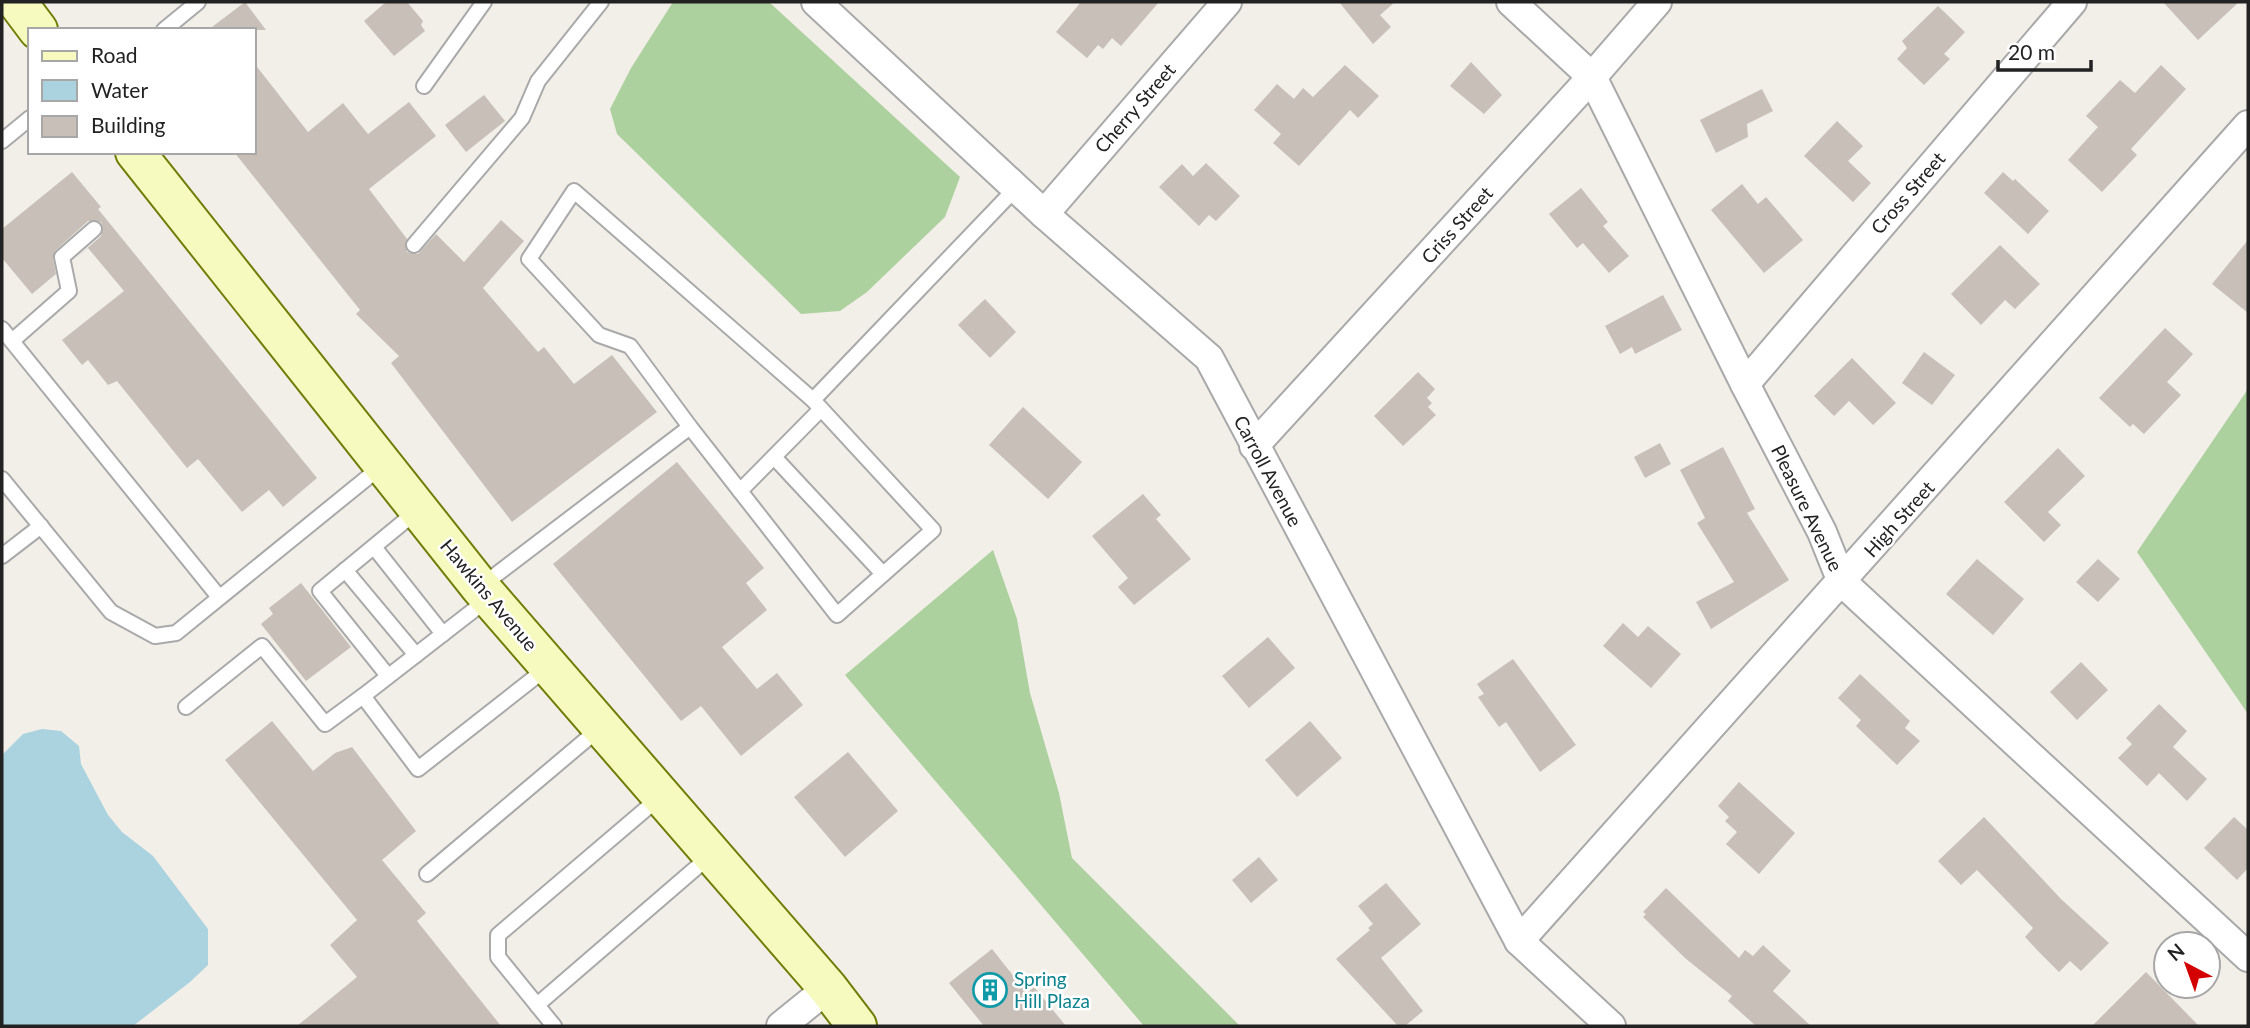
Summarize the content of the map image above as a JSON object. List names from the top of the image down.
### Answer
{
  "streets": {
    "street": [
      "Cherry Street",
      "Cross Street",
      "Criss Street",
      "Carroll Avenue",
      "Pleasure Avenue",
      "High Street",
      "Hawkins Avenue"
    ]
  },
  "crossings": [
    ["Cherry Street", "Carroll Avenue"],
    ["Cross Street", "Pleasure Avenue"],
    ["Criss Street", "Carroll Avenue"],
    ["Criss Street", "Pleasure Avenue"],
    ["Carroll Avenue", "High Street"],
    ["Pleasure Avenue", "High Street"]
  ],
  "places": {
    "building": ["Spring Hill Plaza"]
  },
  "legend": ["Road", "Water", "Building"],
  "scale_bar": "20 m",
  "north": "top left"
}
